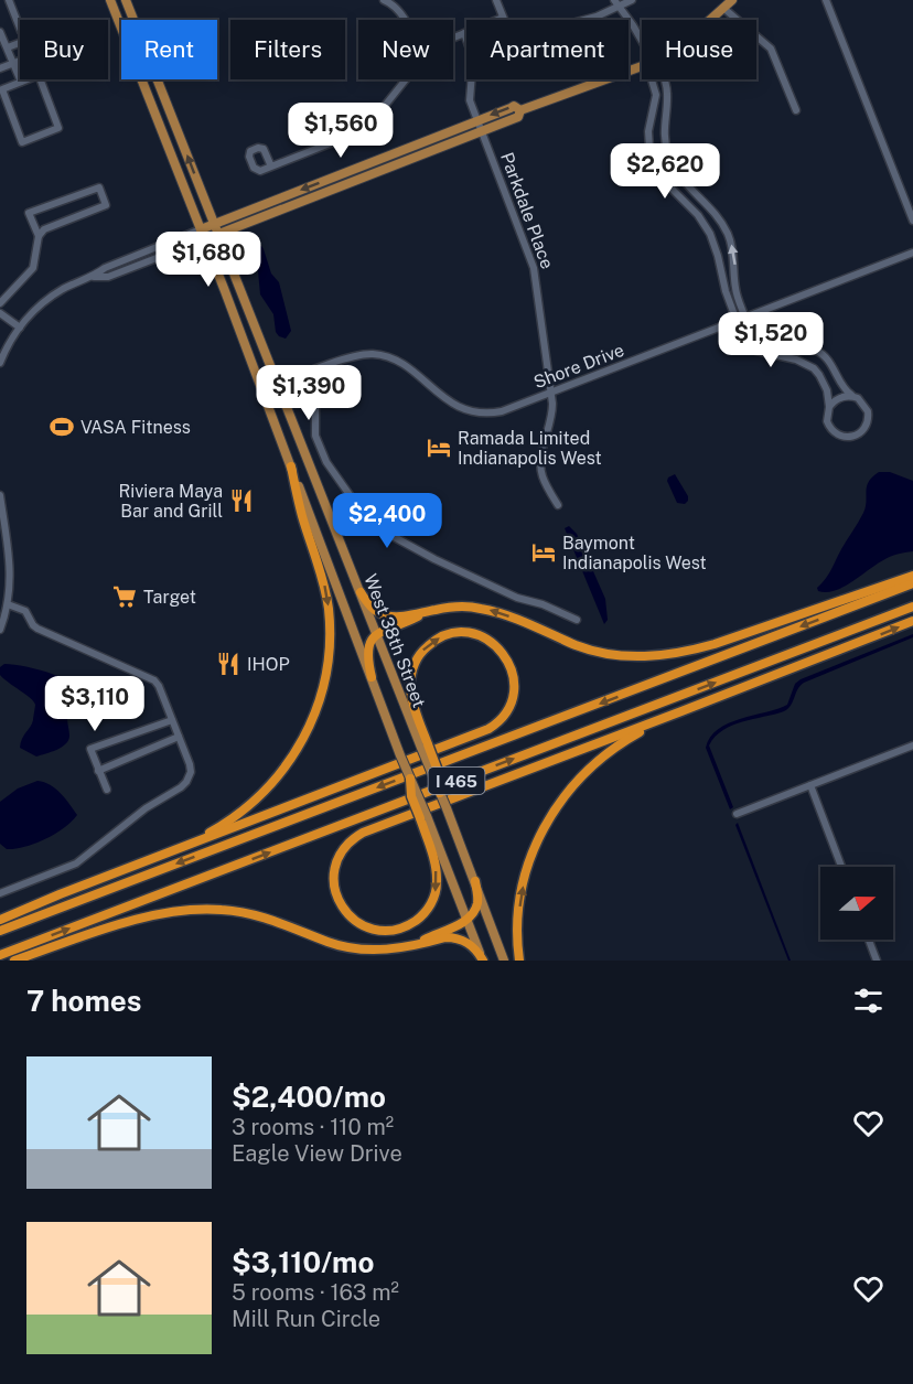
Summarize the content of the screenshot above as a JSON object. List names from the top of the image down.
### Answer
{
  "streets": {
    "highway": ["I 465"],
    "main road": ["West 38th Street"],
    "street": ["Parkdale Place", "Shore Drive"]
  },
  "crossings": [
    ["Parkdale Place", "Shore Drive"],
    ["Shore Drive", "West 38th Street"]
  ],
  "places": {
    "sports": ["VASA Fitness"],
    "hotel": ["Ramada Limited Indianapolis West", "Baymont Indianapolis West"],
    "restaurant": ["Riviera Maya Bar and Grill", "IHOP"],
    "supermarket": ["Target"]
  },
  "north": "right",
  "page": {
    "chip": [
      "Buy",
      "Rent",
      "Filters",
      "New",
      "Apartment",
      "House"
    ],
    "price": [
      "$1,560",
      "$2,620",
      "$1,680",
      "$1,520",
      "$1,390",
      "$2,400",
      "$3,110"
    ],
    "heading": "7 homes",
    "list": [
      {
        "name": "$2,400/mo",
        "note": "3 rooms · 110 m² · Eagle View Drive"
      },
      {
        "name": "$3,110/mo",
        "note": "5 rooms · 163 m² · Mill Run Circle"
      }
    ]
  }
}
